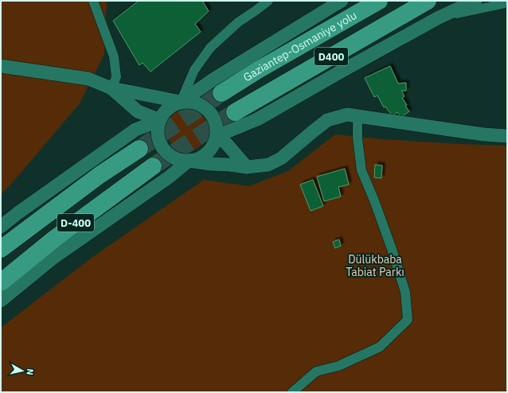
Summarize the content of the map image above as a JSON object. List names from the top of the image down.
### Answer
{
  "streets": {
    "highway": ["Gaziantep-Osmaniye yolu", "D400", "D-400"]
  },
  "parks": ["Dülükbaba Tabiat Parkı"],
  "north": "right"
}
